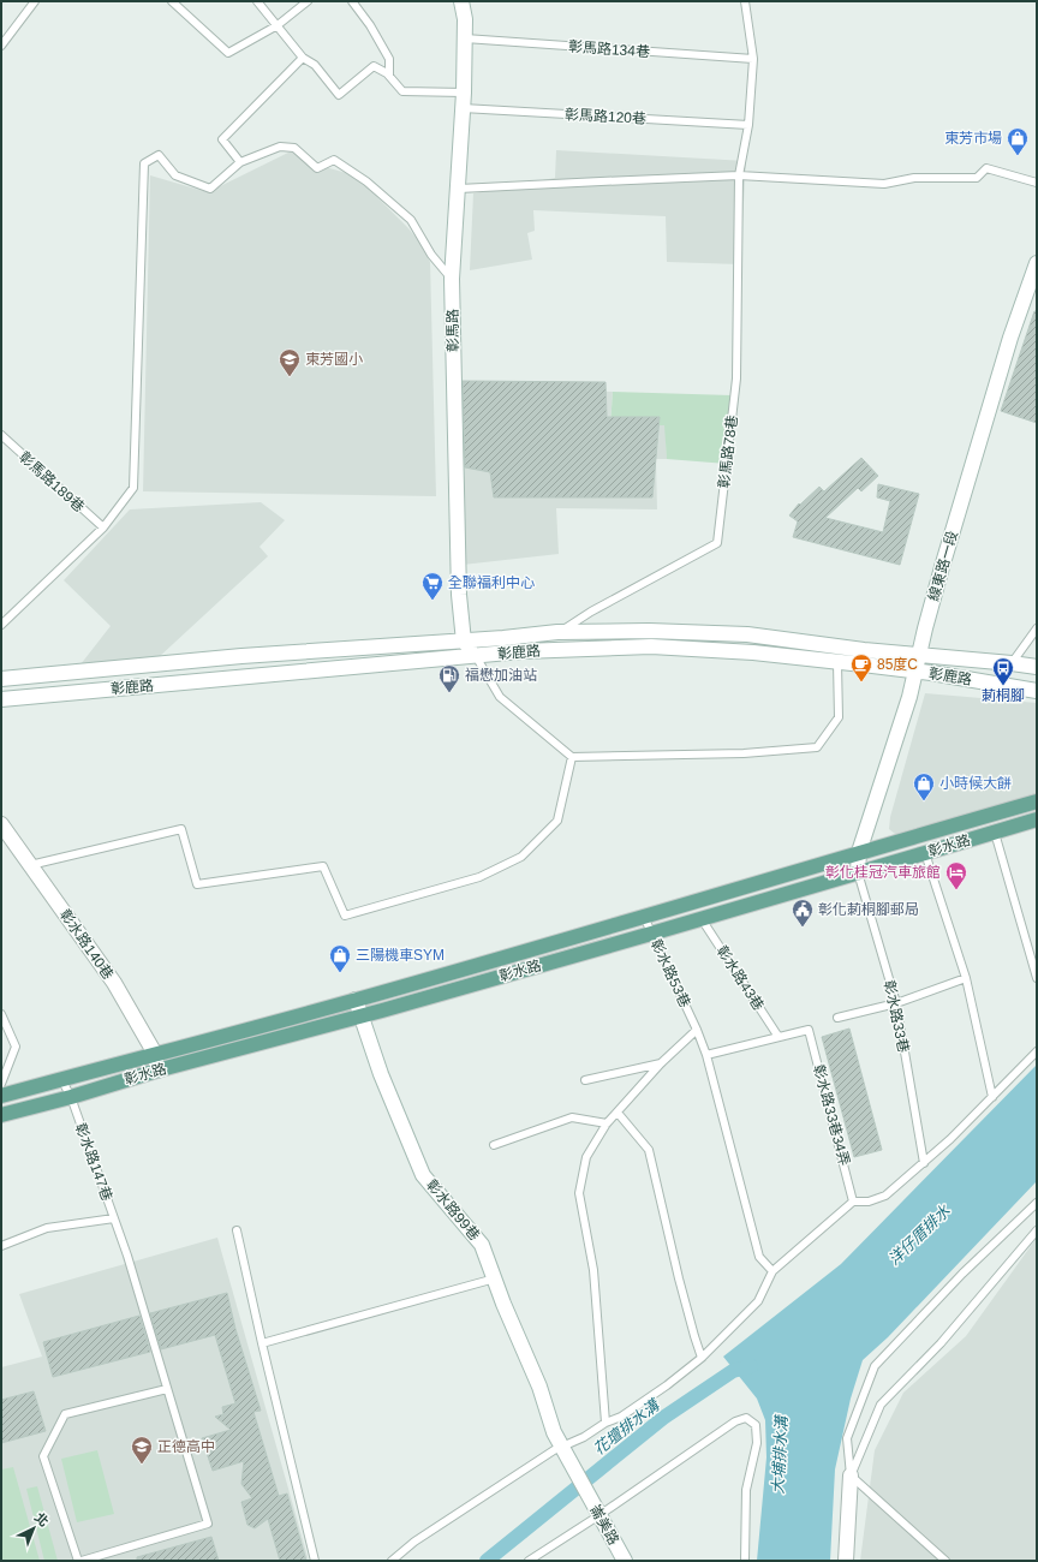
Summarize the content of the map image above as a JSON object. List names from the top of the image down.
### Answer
{
  "streets": {
    "main road": [
      "彰馬路",
      "線東路一段",
      "彰鹿路",
      "彰水路",
      "彰水路140巷",
      "彰水路99巷",
      "崙美路"
    ],
    "lane": [
      "彰馬路134巷",
      "彰馬路120巷",
      "彰馬路78巷",
      "彰馬路189巷",
      "彰水路53巷",
      "彰水路43巷",
      "彰水路33巷",
      "彰水路33巷34弄",
      "彰水路147巷"
    ]
  },
  "crossings": [
    ["彰馬路134巷", "彰馬路"],
    ["彰馬路120巷", "彰馬路"],
    ["彰馬路", "彰鹿路"],
    ["彰馬路78巷", "彰鹿路"],
    ["線東路一段", "彰鹿路"],
    ["線東路一段", "彰水路"],
    ["線東路一段", "彰水路33巷"],
    ["彰水路", "彰水路140巷"],
    ["彰水路", "彰水路53巷"],
    ["彰水路", "彰水路43巷"],
    ["彰水路", "彰水路33巷"],
    ["彰水路", "彰水路147巷"],
    ["彰水路", "彰水路99巷"],
    ["彰水路43巷", "彰水路33巷34弄"],
    ["彰水路99巷", "崙美路"]
  ],
  "water": ["洋仔厝排水", "花壇排水溝", "大埔排水溝"],
  "places": {
    "shop": ["東芳市場", "小時候大餅", "三陽機車SYM"],
    "school or university": ["東芳國小", "正德高中"],
    "supermarket": ["全聯福利中心"],
    "cafe": ["85度C"],
    "bus stop": ["莿桐腳"],
    "fuel station": ["福懋加油站"],
    "hotel": ["彰化桂冠汽車旅館"],
    "public building": ["彰化莿桐腳郵局"]
  },
  "north": "top right"
}
